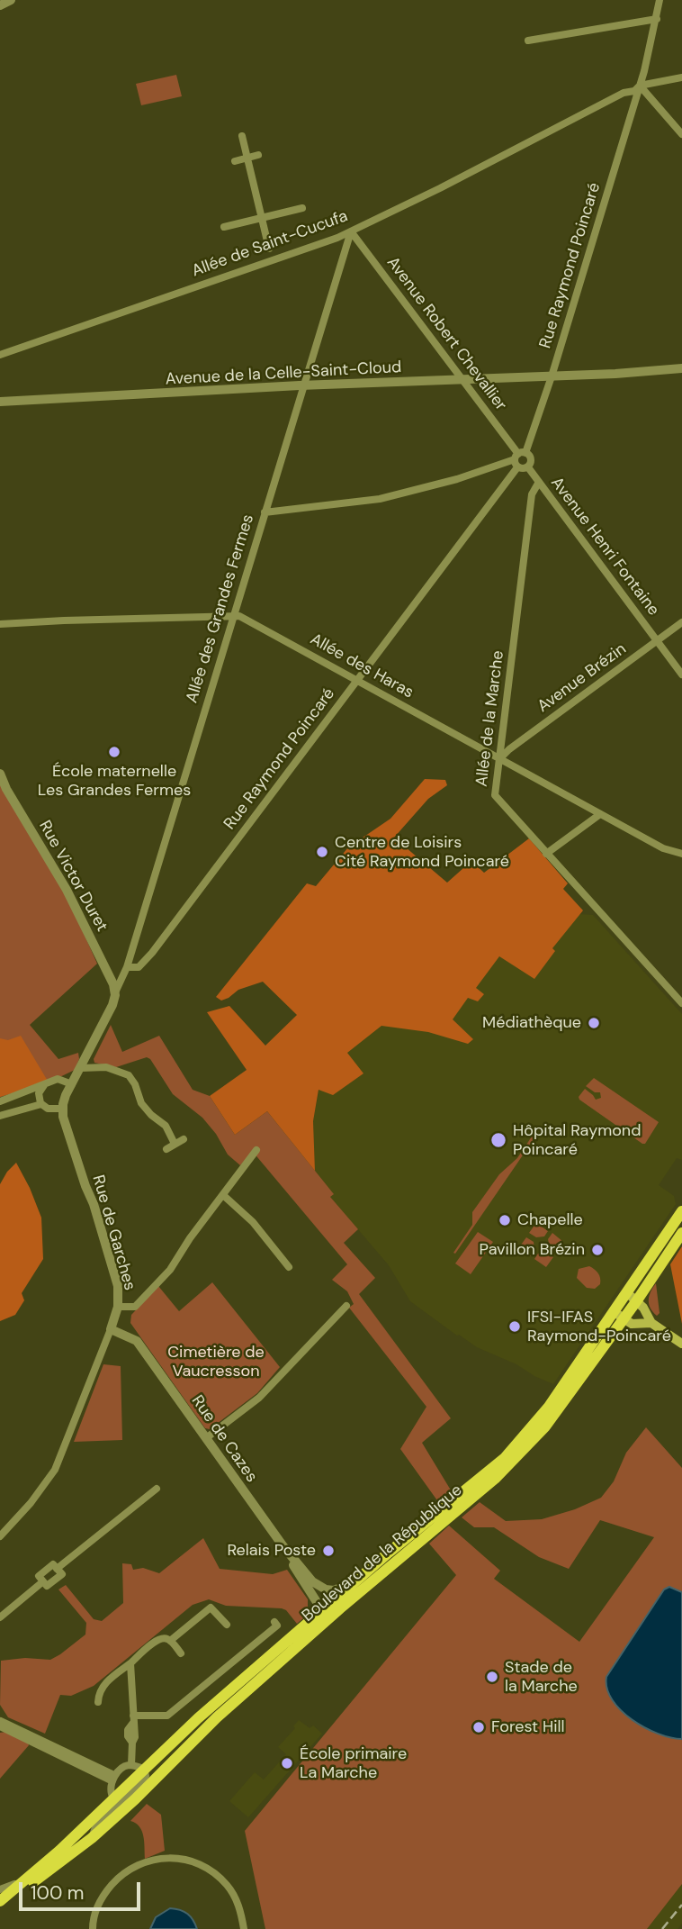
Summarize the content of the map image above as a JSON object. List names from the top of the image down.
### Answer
{
  "streets": {
    "main road": ["Boulevard de la République"],
    "street": [
      "Allée de Saint-Cucufa",
      "Rue Raymond Poincaré",
      "Avenue Robert Chevallier",
      "Avenue de la Celle-Saint-Cloud",
      "Avenue Henri Fontaine",
      "Allée des Grandes Fermes",
      "Allée des Haras",
      "Avenue Brézin",
      "Allée de la Marche",
      "Rue Victor Duret",
      "Rue de Garches",
      "Rue de Cazes"
    ]
  },
  "crossings": [
    ["Allée de Saint-Cucufa", "Rue Raymond Poincaré"],
    ["Allée de Saint-Cucufa", "Avenue Robert Chevallier"],
    ["Allée de Saint-Cucufa", "Allée des Grandes Fermes"],
    ["Rue Raymond Poincaré", "Avenue Robert Chevallier"],
    ["Rue Raymond Poincaré", "Avenue de la Celle-Saint-Cloud"],
    ["Rue Raymond Poincaré", "Allée des Grandes Fermes"],
    ["Rue Raymond Poincaré", "Allée des Haras"],
    ["Avenue Robert Chevallier", "Avenue de la Celle-Saint-Cloud"],
    ["Avenue Robert Chevallier", "Allée des Grandes Fermes"],
    ["Avenue de la Celle-Saint-Cloud", "Allée des Grandes Fermes"],
    ["Avenue Henri Fontaine", "Avenue Brézin"],
    ["Avenue Henri Fontaine", "Allée de la Marche"],
    ["Allée des Grandes Fermes", "Allée des Haras"],
    ["Allée des Grandes Fermes", "Rue Victor Duret"],
    ["Allée des Haras", "Avenue Brézin"],
    ["Allée des Haras", "Allée de la Marche"],
    ["Avenue Brézin", "Allée de la Marche"],
    ["Rue de Garches", "Rue de Cazes"],
    ["Rue de Cazes", "Boulevard de la République"]
  ],
  "parks": ["Cimetière de Vaucresson"],
  "places": [
    "École maternelle Les Grandes Fermes",
    "Centre de Loisirs Cité Raymond Poincaré",
    "Médiathèque",
    "Hôpital Raymond Poincaré",
    "Chapelle",
    "Pavillon Brézin",
    "IFSI-IFAS Raymond-Poincaré",
    "Relais Poste",
    "Stade de la Marche",
    "Forest Hill",
    "École primaire La Marche"
  ],
  "scale_bar": "100 m"
}
